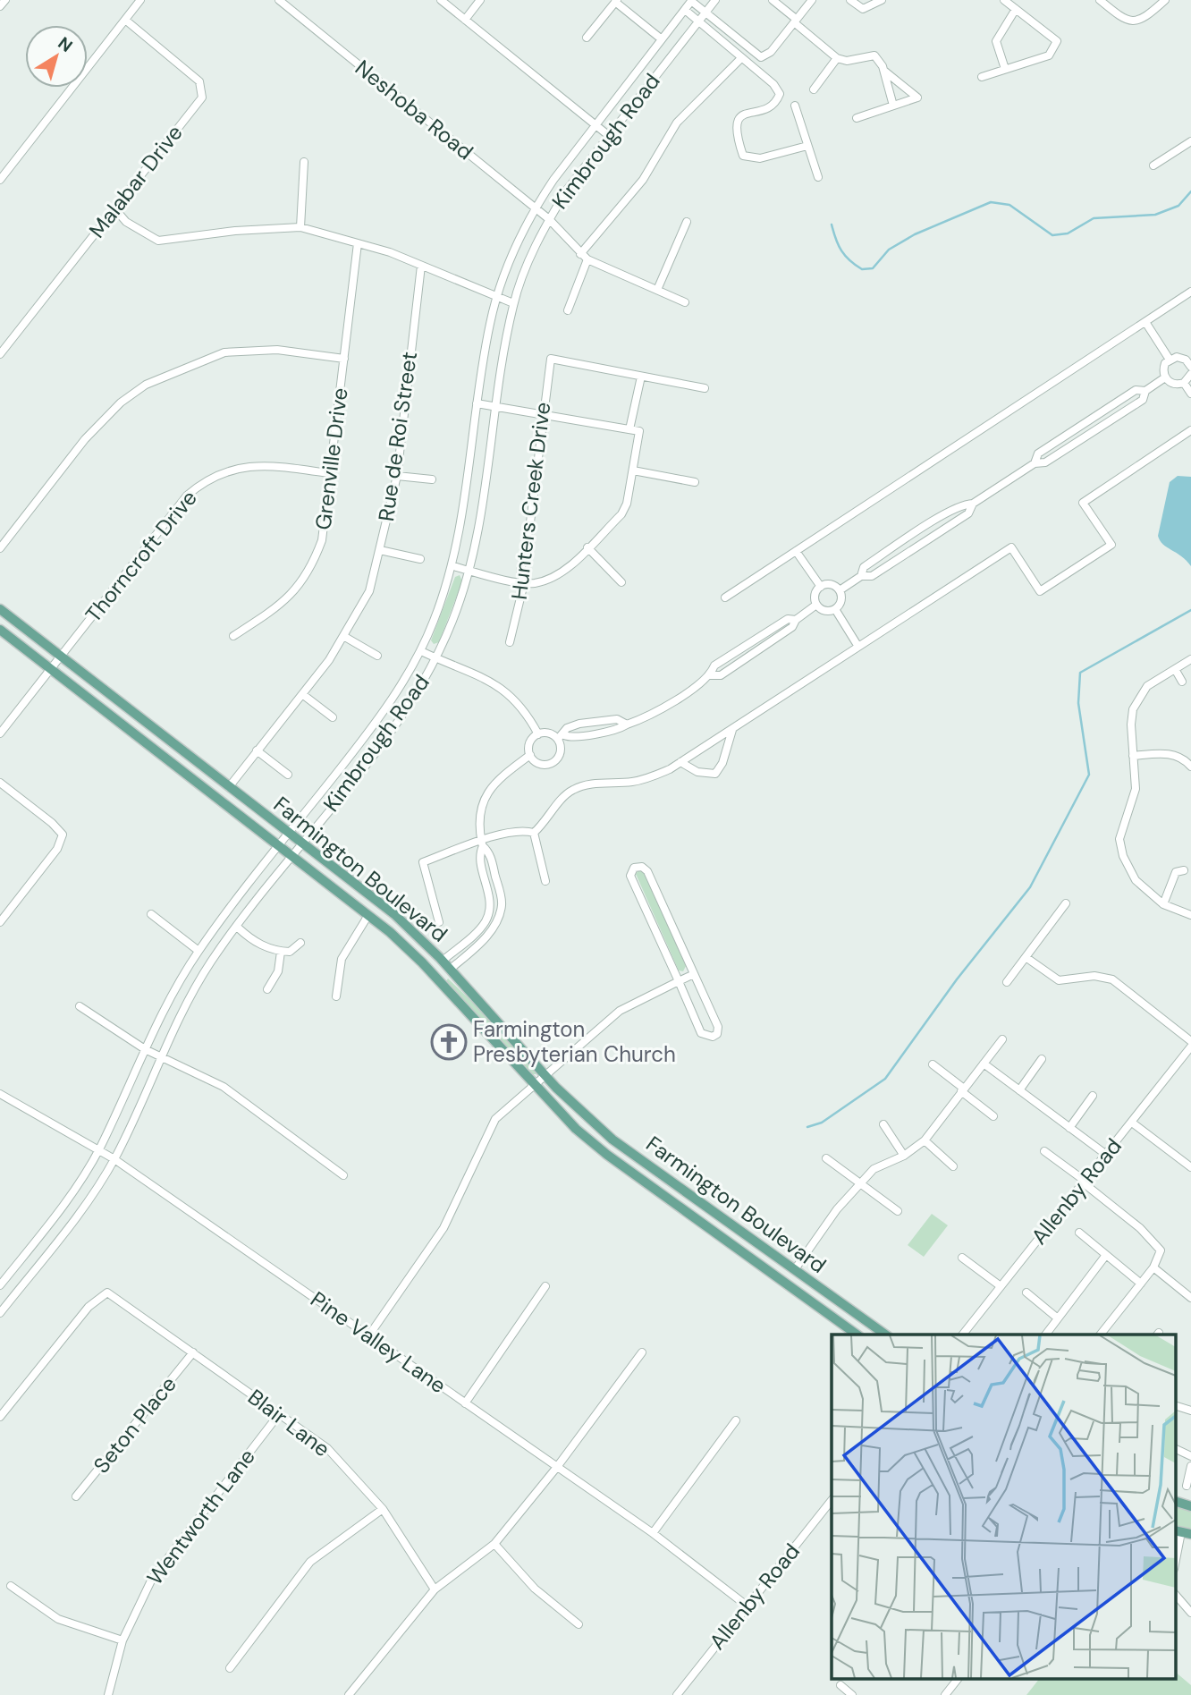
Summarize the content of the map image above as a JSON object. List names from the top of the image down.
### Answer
{
  "streets": {
    "main road": ["Farmington Boulevard"],
    "street": [
      "Neshoba Road",
      "Kimbrough Road",
      "Malabar Drive",
      "Rue de Roi Street",
      "Grenville Drive",
      "Hunters Creek Drive",
      "Thorncroft Drive",
      "Allenby Road",
      "Pine Valley Lane",
      "Blair Lane",
      "Seton Place",
      "Wentworth Lane"
    ]
  },
  "crossings": [
    ["Neshoba Road", "Kimbrough Road"],
    ["Kimbrough Road", "Farmington Boulevard"],
    ["Kimbrough Road", "Pine Valley Lane"],
    ["Rue de Roi Street", "Farmington Boulevard"],
    ["Grenville Drive", "Thorncroft Drive"],
    ["Thorncroft Drive", "Farmington Boulevard"],
    ["Allenby Road", "Pine Valley Lane"],
    ["Blair Lane", "Seton Place"],
    ["Blair Lane", "Wentworth Lane"]
  ],
  "places": {
    "church": ["Farmington Presbyterian Church"]
  },
  "north": "top right"
}
